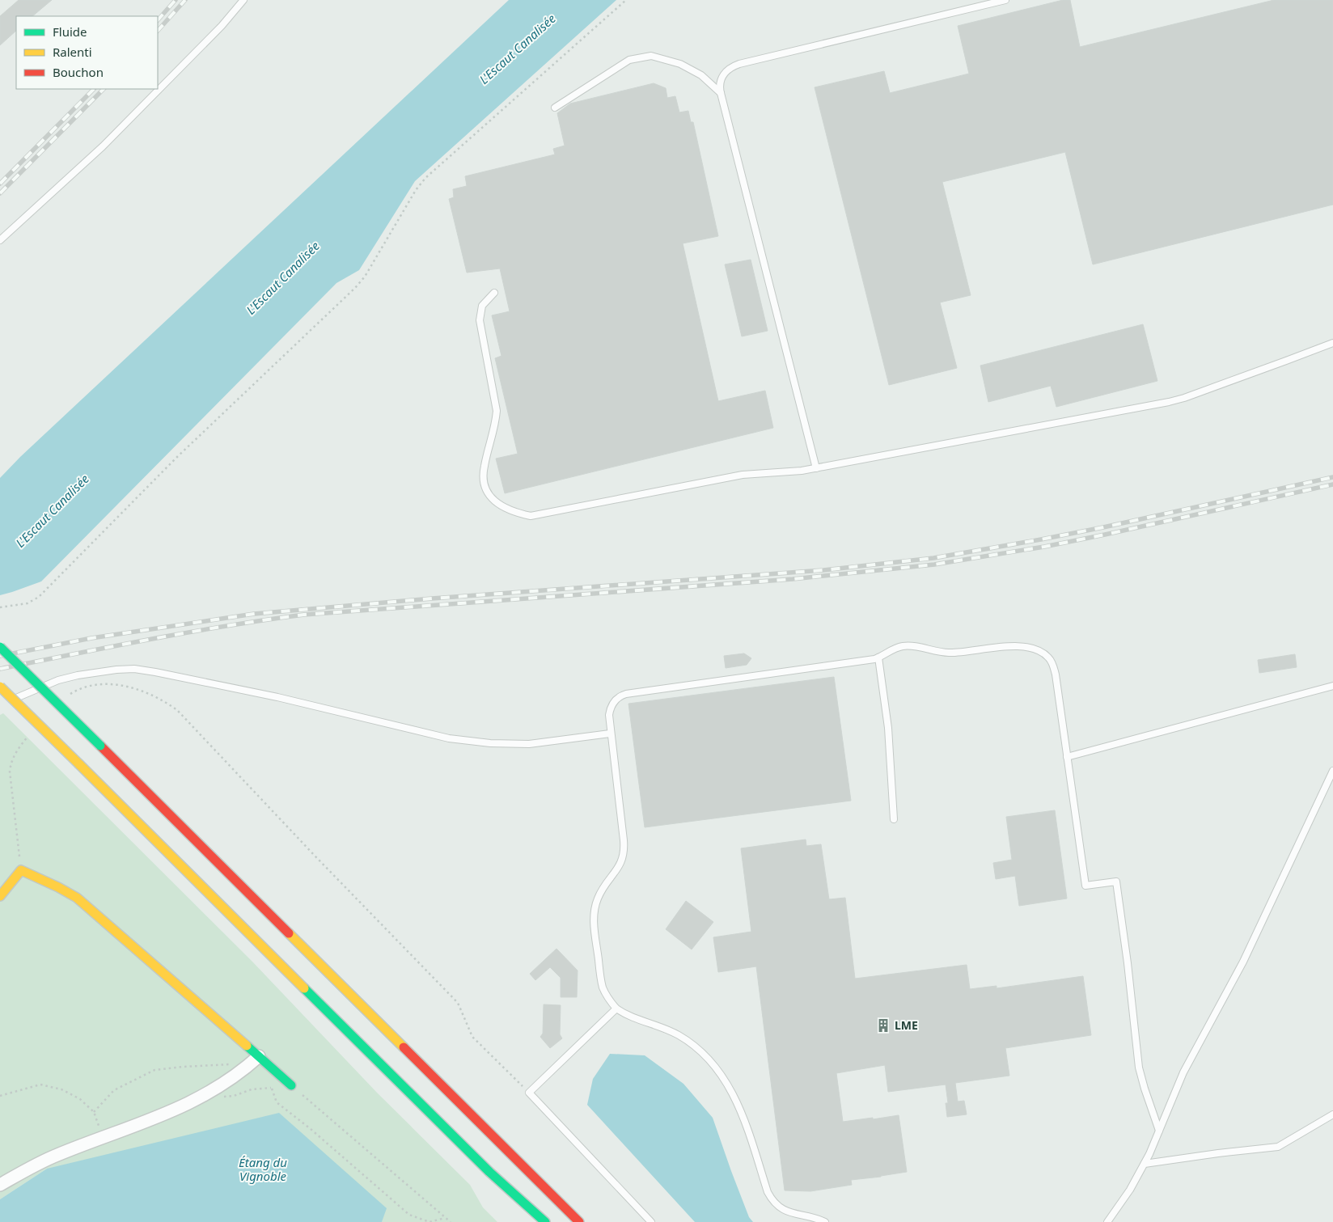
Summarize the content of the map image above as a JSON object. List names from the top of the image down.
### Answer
{
  "water": ["L'Escaut Canalisée", "Étang du Vignoble"],
  "places": {
    "building": ["LME"]
  },
  "legend": ["Fluide", "Ralenti", "Bouchon"]
}
